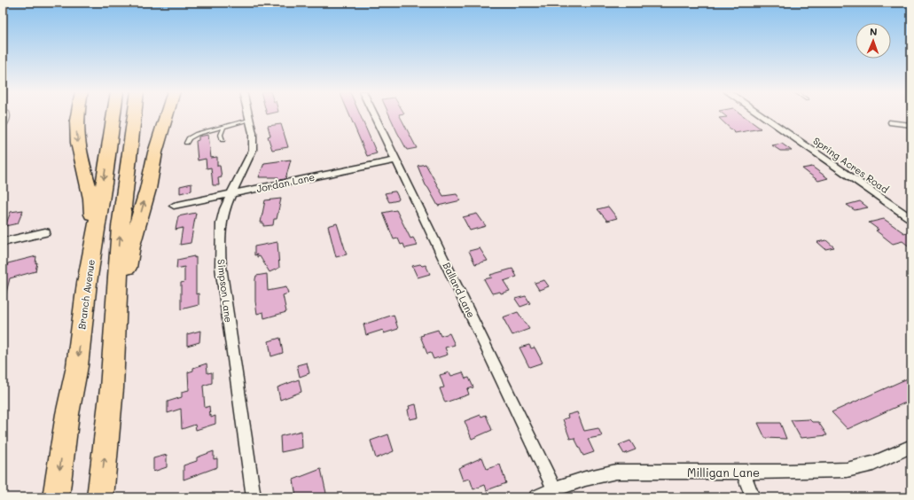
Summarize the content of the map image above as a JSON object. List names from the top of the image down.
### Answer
{
  "streets": {
    "highway": ["Branch Avenue"],
    "street": [
      "Spring Acres Road",
      "Jordan Lane",
      "Ballard Lane",
      "Simpson Lane",
      "Milligan Lane"
    ]
  },
  "crossings": [
    ["Jordan Lane", "Ballard Lane"],
    ["Jordan Lane", "Simpson Lane"],
    ["Ballard Lane", "Milligan Lane"]
  ],
  "north": "top"
}
